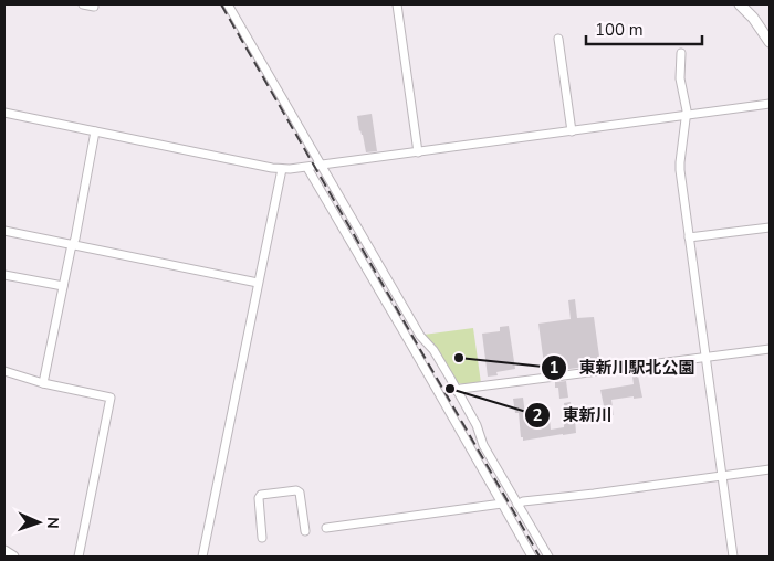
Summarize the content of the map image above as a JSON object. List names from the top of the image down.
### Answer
{
  "places": ["東新川駅北公園", "東新川"],
  "scale_bar": "100 m",
  "north": "right"
}
